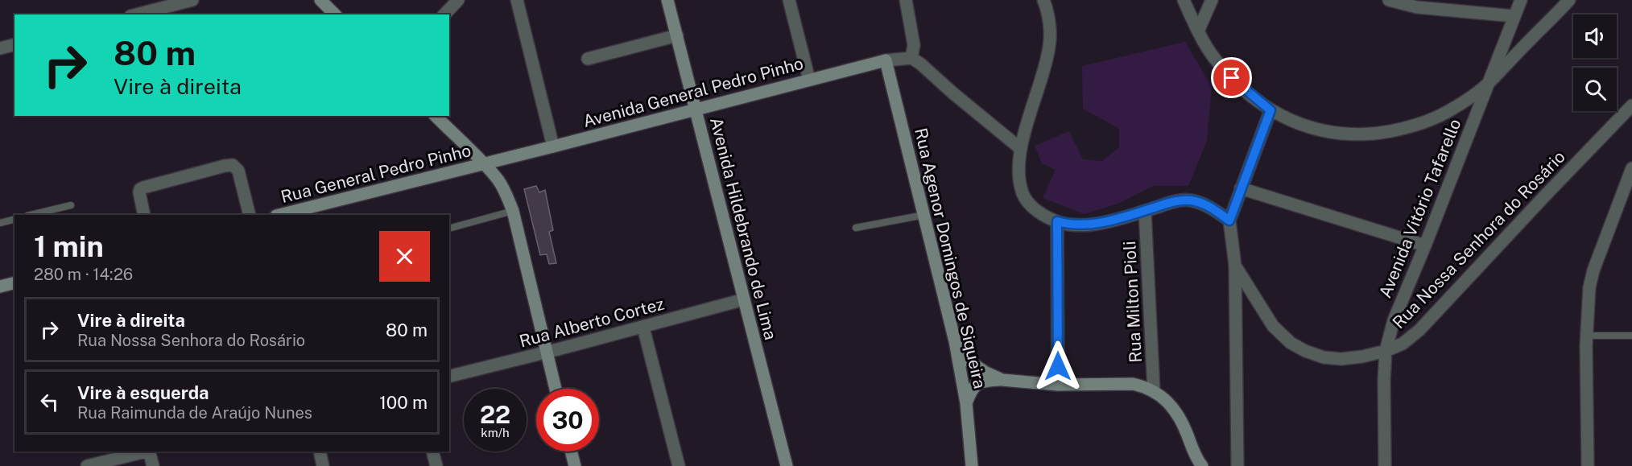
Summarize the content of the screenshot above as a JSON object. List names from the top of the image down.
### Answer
{
  "streets": {
    "street": [
      "Avenida General Pedro Pinho",
      "Rua General Pedro Pinho",
      "Avenida Vitório Tafarello",
      "Avenida Hildebrando de Lima",
      "Rua Nossa Senhora do Rosário",
      "Rua Agenor Domingos de Siqueira",
      "Rua Milton Pioli",
      "Rua Alberto Cortez"
    ]
  },
  "crossings": [
    ["Avenida General Pedro Pinho", "Rua General Pedro Pinho"],
    ["Avenida General Pedro Pinho", "Avenida Hildebrando de Lima"],
    ["Avenida General Pedro Pinho", "Rua Agenor Domingos de Siqueira"],
    ["Avenida Vitório Tafarello", "Rua Nossa Senhora do Rosário"],
    ["Avenida Hildebrando de Lima", "Rua Alberto Cortez"]
  ],
  "page": {
    "turn": ["80 m", "Vire à direita"],
    "heading": ["1 min", "280 m · 14:26"],
    "list": [
      {
        "name": "Vire à direita",
        "note": "Rua Nossa Senhora do Rosário",
        "value": "80 m"
      },
      {
        "name": "Vire à esquerda",
        "note": "Rua Raimunda de Araújo Nunes",
        "value": "100 m"
      }
    ],
    "speed": "22 km/h",
    "limit": "30"
  }
}
